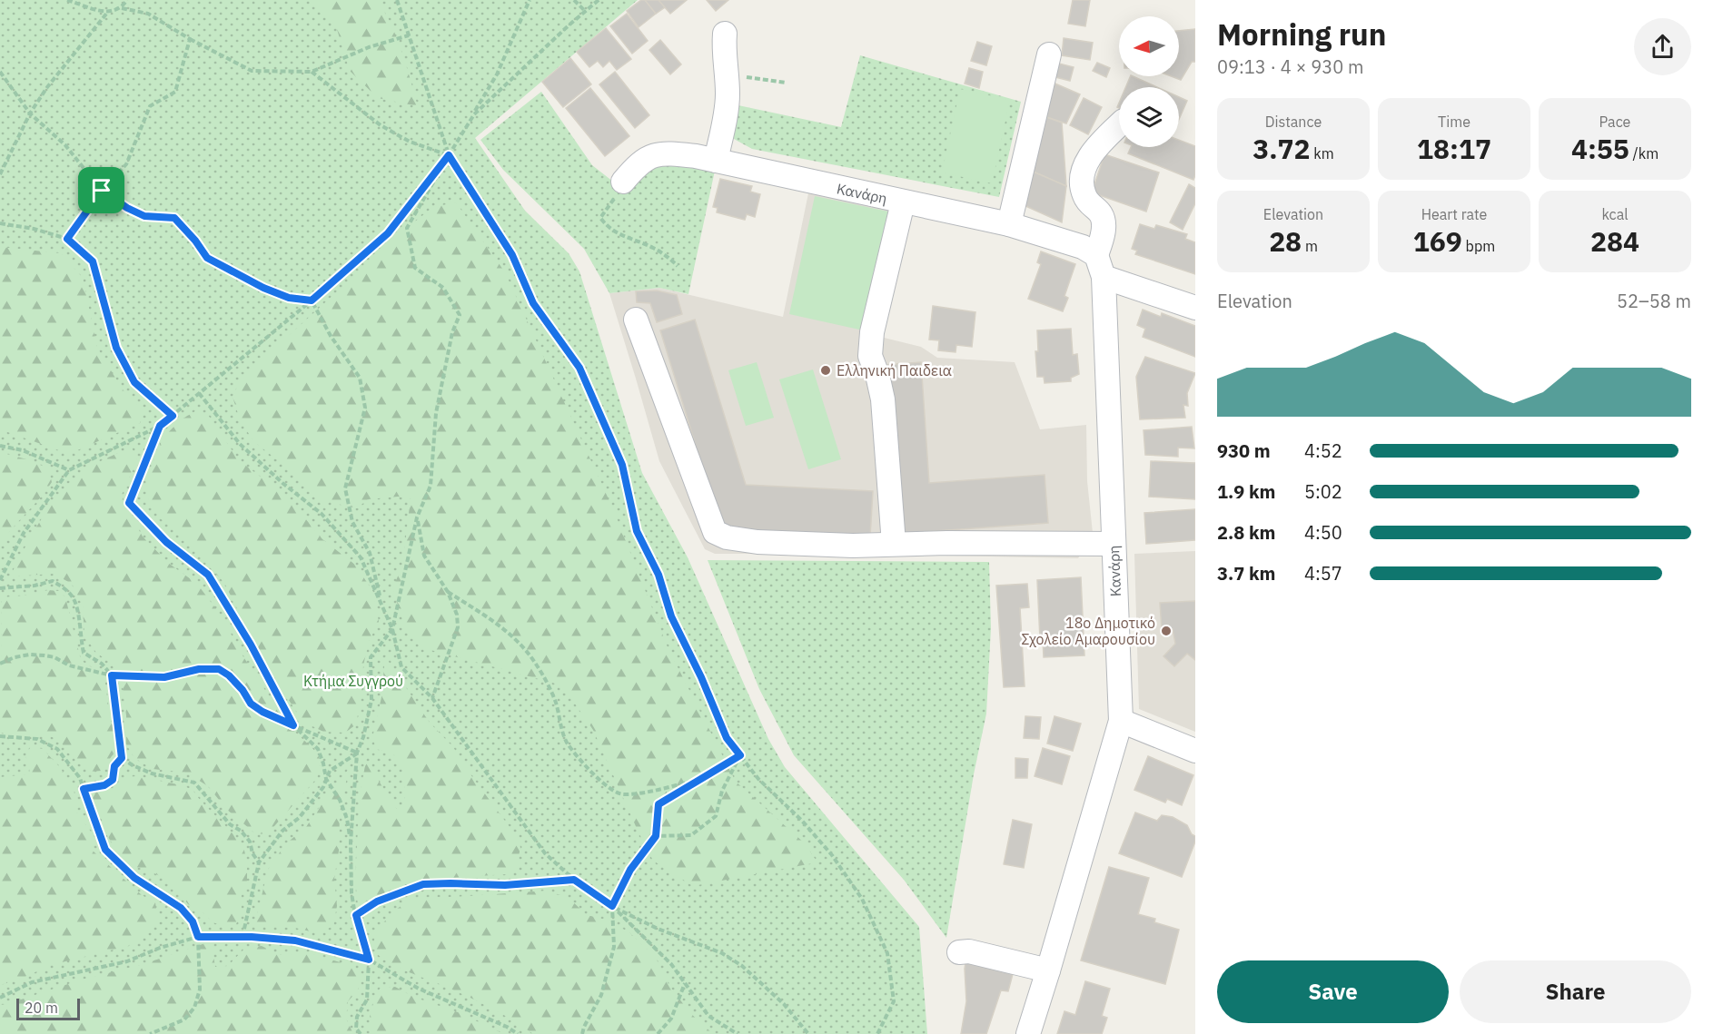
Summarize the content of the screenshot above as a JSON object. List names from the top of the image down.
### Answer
{
  "streets": {
    "street": ["Κανάρη"]
  },
  "parks": ["Κτήμα Συγγρού"],
  "places": ["Ελληνική Παιδεια", "18ο Δημοτικό Σχολείο Αμαρουσίου"],
  "scale_bar": "20 m",
  "north": "left",
  "page": {
    "heading": ["Morning run", "09:13 · 4 × 930 m"],
    "stats": [
      ["Distance", "3.72 km"],
      ["Time", "18:17"],
      ["Pace", "4:55 /km"],
      ["Elevation", "28 m"],
      ["Heart rate", "169 bpm"],
      ["kcal", "284"]
    ],
    "chart": ["Elevation", "52–58 m"],
    "list": [
      {
        "name": "930 m",
        "note": "4:52"
      },
      {
        "name": "1.9 km",
        "note": "5:02"
      },
      {
        "name": "2.8 km",
        "note": "4:50"
      },
      {
        "name": "3.7 km",
        "note": "4:57"
      }
    ],
    "buttons": ["Save", "Share"],
    "scale": "20 m"
  }
}
